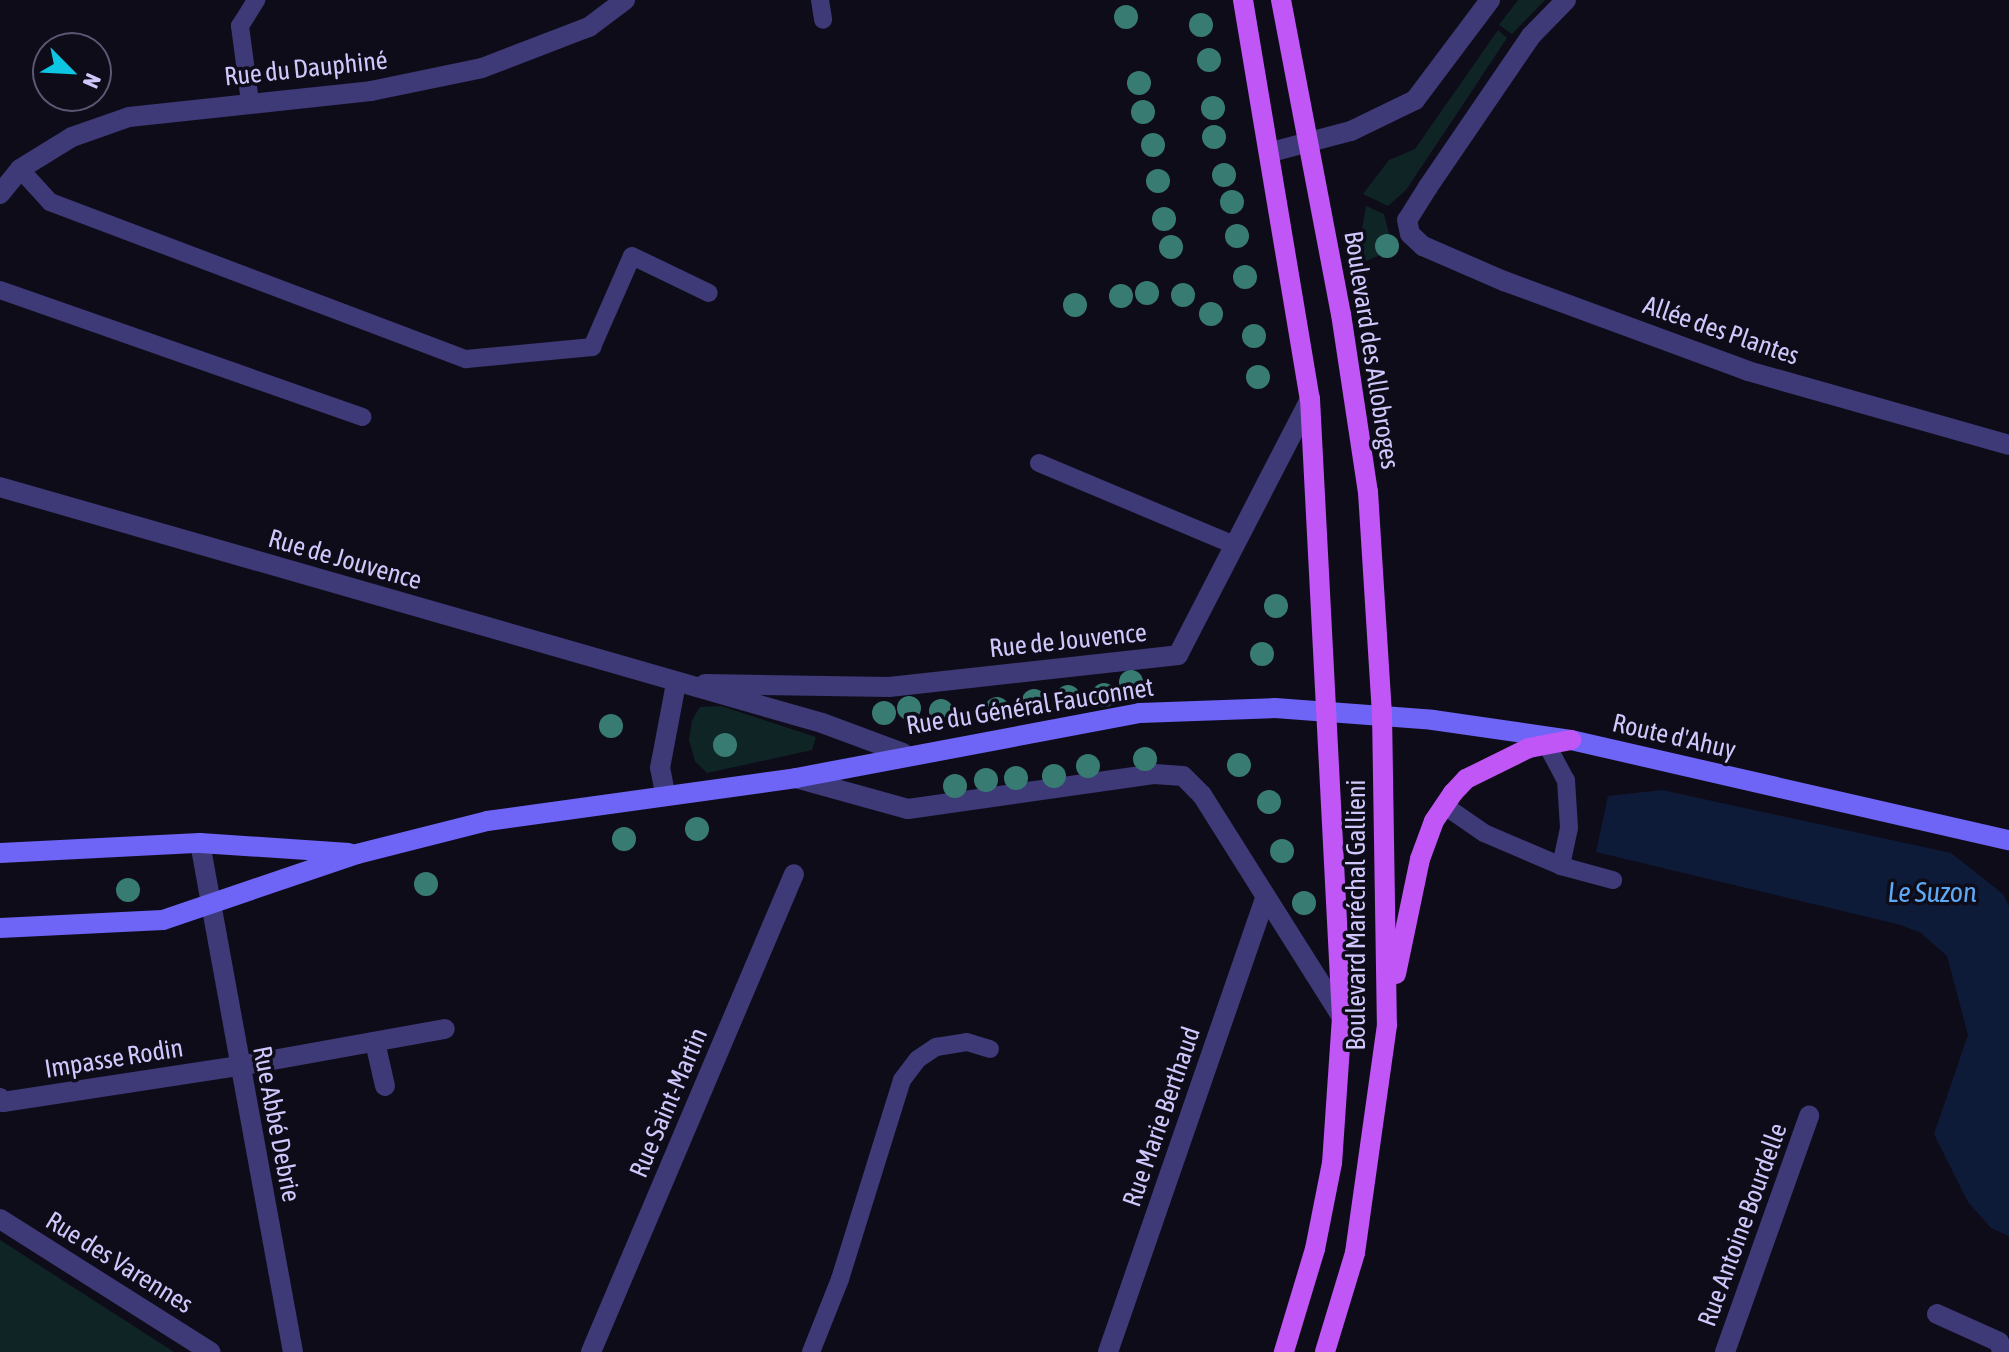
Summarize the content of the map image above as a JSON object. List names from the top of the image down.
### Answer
{
  "streets": {
    "main road": [
      "Boulevard des Allobroges",
      "Rue du Général Fauconnet",
      "Route d'Ahuy",
      "Boulevard Maréchal Gallieni"
    ],
    "street": [
      "Rue du Dauphiné",
      "Allée des Plantes",
      "Rue de Jouvence",
      "Impasse Rodin",
      "Rue Saint-Martin",
      "Rue Marie Berthaud",
      "Rue Abbé Debrie",
      "Rue Antoine Bourdelle",
      "Rue des Varennes"
    ]
  },
  "crossings": [
    ["Boulevard des Allobroges", "Route d'Ahuy"],
    ["Boulevard des Allobroges", "Boulevard Maréchal Gallieni"],
    ["Rue de Jouvence", "Rue du Général Fauconnet"],
    ["Rue du Général Fauconnet", "Route d'Ahuy"],
    ["Rue du Général Fauconnet", "Boulevard Maréchal Gallieni"],
    ["Rue du Général Fauconnet", "Rue Abbé Debrie"],
    ["Route d'Ahuy", "Boulevard Maréchal Gallieni"],
    ["Boulevard Maréchal Gallieni", "Rue Marie Berthaud"],
    ["Impasse Rodin", "Rue Abbé Debrie"]
  ],
  "water": ["Le Suzon"],
  "north": "bottom right"
}
